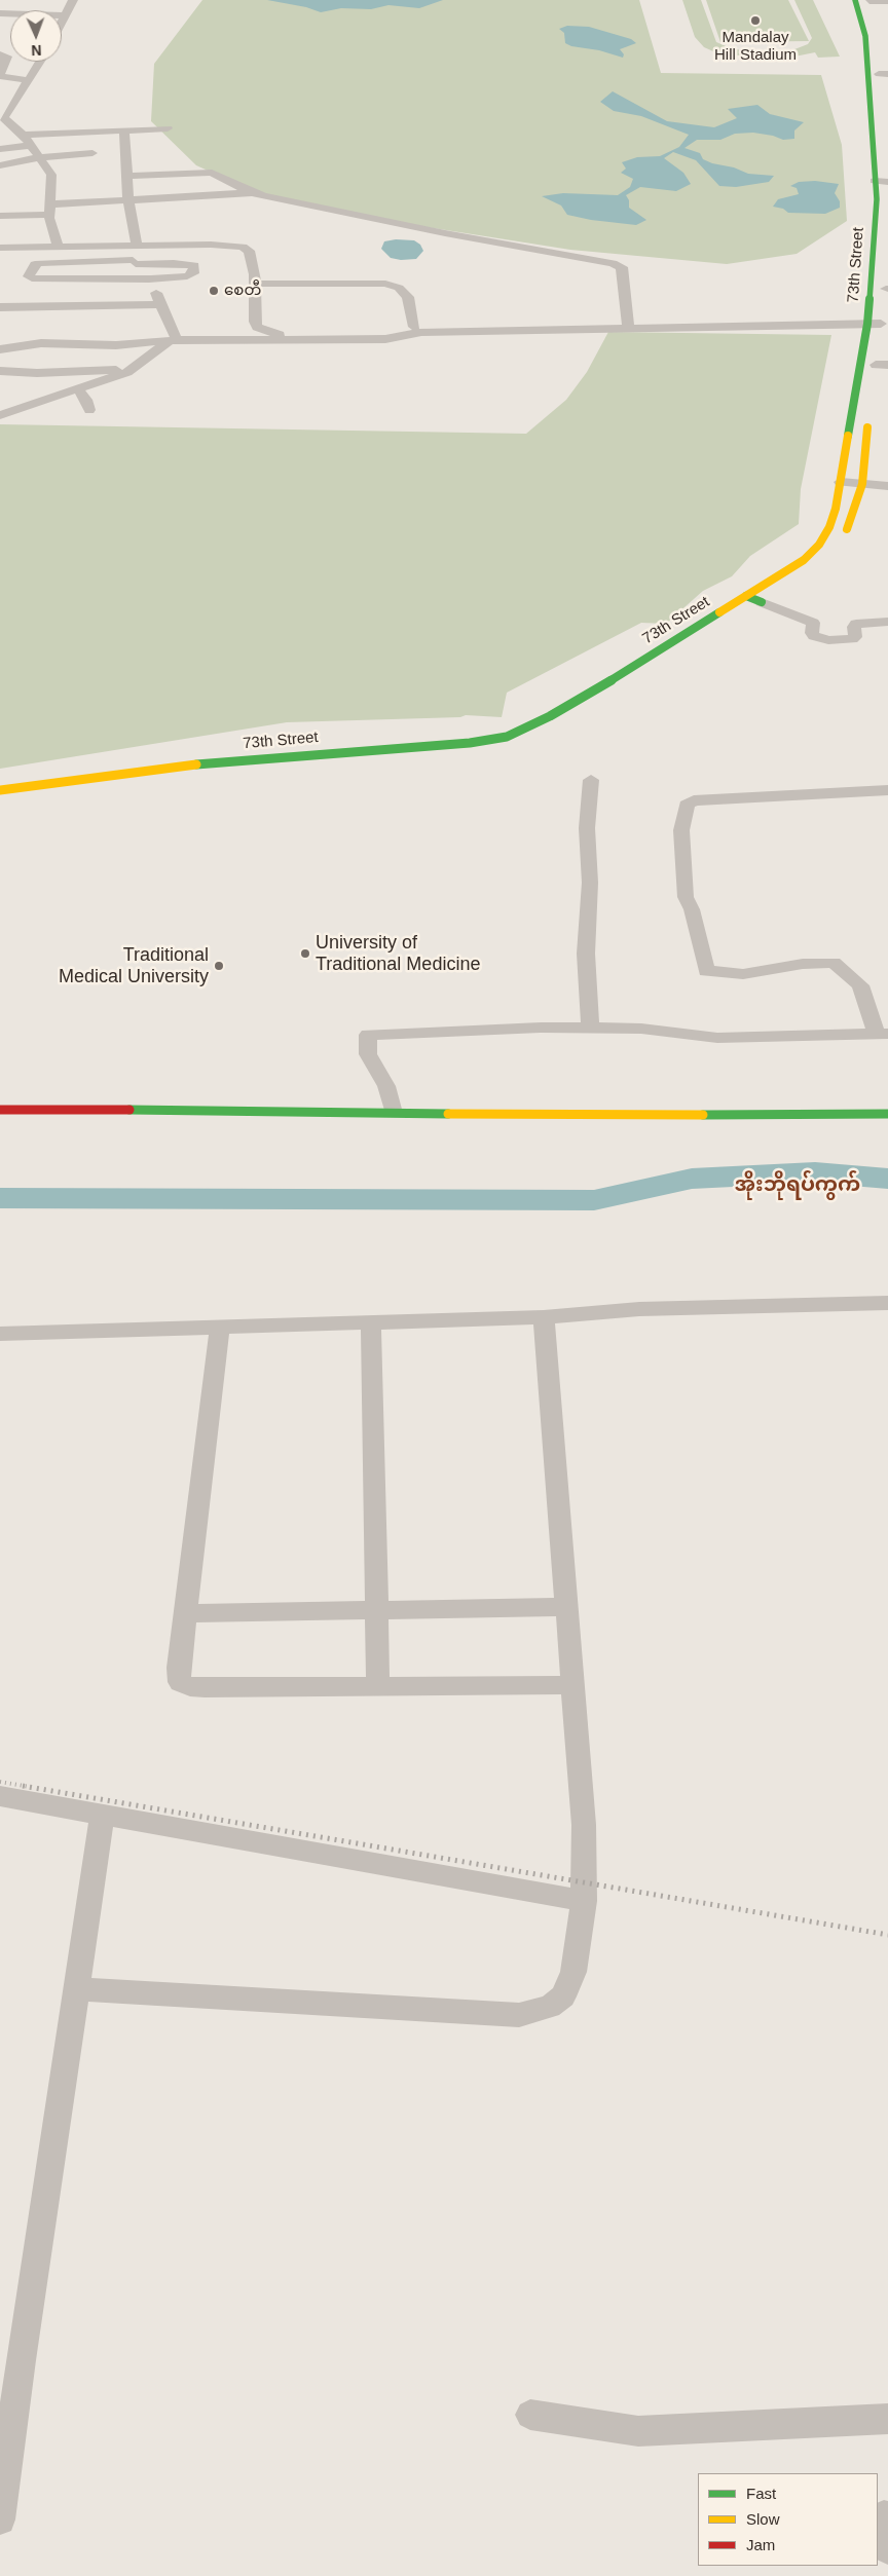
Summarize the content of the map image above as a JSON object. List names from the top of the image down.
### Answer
{
  "streets": {
    "main road": ["73th Street"]
  },
  "districts": ["အိုးဘိုရပ်ကွက်"],
  "places": [
    "Mandalay Hill Stadium",
    "စေတီ",
    "University of Traditional Medicine",
    "Traditional Medical University"
  ],
  "legend": ["Fast", "Slow", "Jam"],
  "north": "bottom"
}
